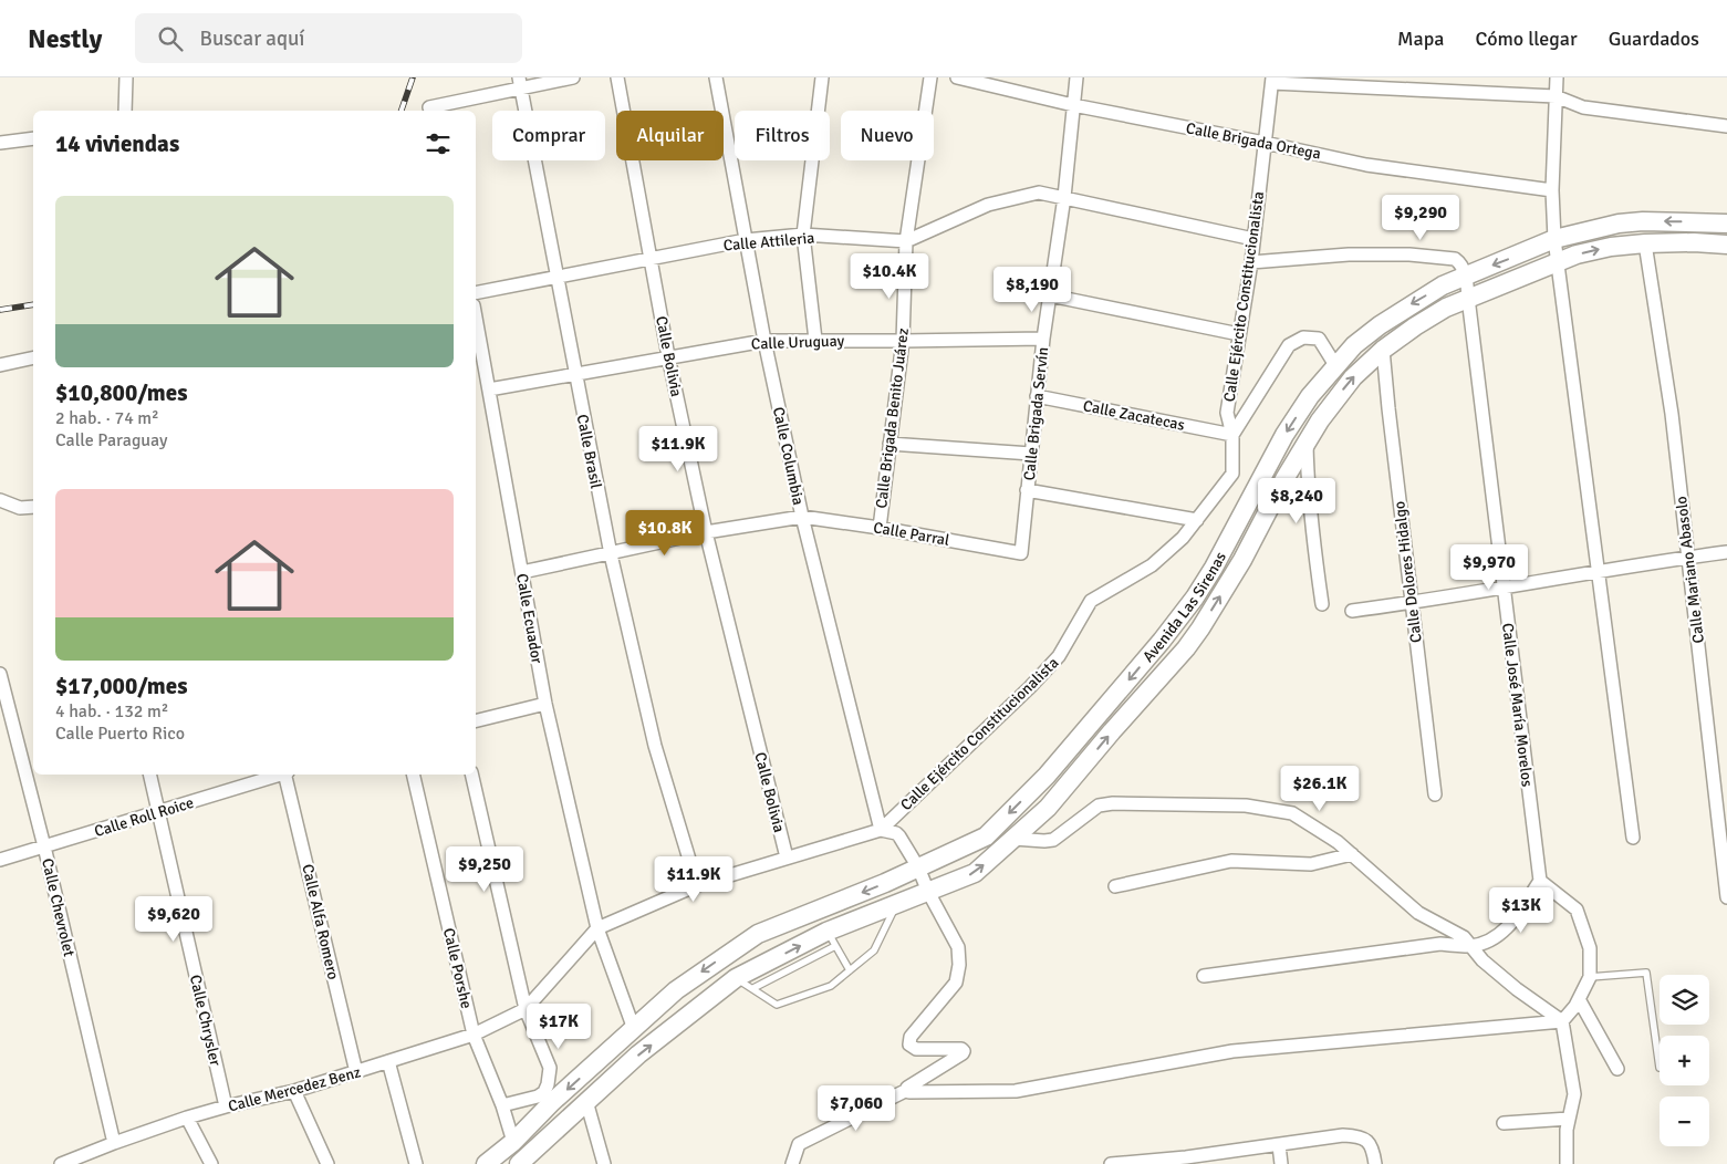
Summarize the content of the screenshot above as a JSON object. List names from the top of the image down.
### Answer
{
  "streets": {
    "main road": ["Avenida Las Sirenas"],
    "street": [
      "Calle Brigada Ortega",
      "Calle Attileria",
      "Calle Ejército Constitucionalista",
      "Calle Uruguay",
      "Calle Bolivia",
      "Calle Brigada Servín",
      "Calle Zacatecas",
      "Calle Brigada Benito Juárez",
      "Calle Brasil",
      "Calle Columbia",
      "Calle Parral",
      "Calle Mariano Abasolo",
      "Calle Dolores Hidalgo",
      "Calle Ecuador",
      "Calle José María Morelos",
      "Calle Roll Roice",
      "Calle Chevrolet",
      "Calle Alfa Romero",
      "Calle Porshe",
      "Calle Chrysler",
      "Calle Mercedez Benz"
    ]
  },
  "crossings": [
    ["Calle Brigada Ortega", "Calle Ejército Constitucionalista"],
    ["Calle Brigada Ortega", "Calle Brigada Servín"],
    ["Calle Attileria", "Calle Ejército Constitucionalista"],
    ["Calle Attileria", "Calle Bolivia"],
    ["Calle Attileria", "Calle Brigada Servín"],
    ["Calle Attileria", "Calle Brigada Benito Juárez"],
    ["Calle Attileria", "Calle Brasil"],
    ["Calle Attileria", "Calle Columbia"],
    ["Calle Ejército Constitucionalista", "Calle Zacatecas"],
    ["Calle Ejército Constitucionalista", "Calle Columbia"],
    ["Calle Uruguay", "Calle Bolivia"],
    ["Calle Uruguay", "Calle Brigada Servín"],
    ["Calle Uruguay", "Calle Brigada Benito Juárez"],
    ["Calle Uruguay", "Calle Brasil"],
    ["Calle Uruguay", "Calle Columbia"],
    ["Calle Uruguay", "Calle Ecuador"],
    ["Calle Bolivia", "Calle Parral"],
    ["Calle Brigada Servín", "Calle Zacatecas"],
    ["Calle Brigada Servín", "Calle Parral"],
    ["Calle Brigada Benito Juárez", "Calle Parral"],
    ["Calle Brasil", "Calle Parral"],
    ["Calle Columbia", "Calle Parral"],
    ["Calle Parral", "Calle Ecuador"],
    ["Calle Mariano Abasolo", "Avenida Las Sirenas"],
    ["Calle Dolores Hidalgo", "Avenida Las Sirenas"],
    ["Avenida Las Sirenas", "Calle Ecuador"],
    ["Avenida Las Sirenas", "Calle José María Morelos"],
    ["Avenida Las Sirenas", "Calle Porshe"],
    ["Calle Roll Roice", "Calle Chevrolet"],
    ["Calle Roll Roice", "Calle Chrysler"],
    ["Calle Chevrolet", "Calle Mercedez Benz"],
    ["Calle Alfa Romero", "Calle Mercedez Benz"],
    ["Calle Porshe", "Calle Mercedez Benz"],
    ["Calle Chrysler", "Calle Mercedez Benz"]
  ],
  "page": {
    "header": "Nestly",
    "search": "Buscar aquí",
    "nav": ["Mapa", "Cómo llegar", "Guardados"],
    "chip": [
      "Comprar",
      "Alquilar",
      "Filtros",
      "Nuevo"
    ],
    "heading": "14 viviendas",
    "list": [
      {
        "name": "$10,800/mes",
        "note": "2 hab. · 74 m² · Calle Paraguay"
      },
      {
        "name": "$17,000/mes",
        "note": "4 hab. · 132 m² · Calle Puerto Rico"
      }
    ],
    "price": [
      "$9,290",
      "$10.4K",
      "$8,190",
      "$11.9K",
      "$8,240",
      "$10.8K",
      "$9,970",
      "$26.1K",
      "$9,250",
      "$11.9K",
      "$13K",
      "$9,620",
      "$17K",
      "$7,060"
    ],
    "map_buttons": ["+", "−"]
  }
}
